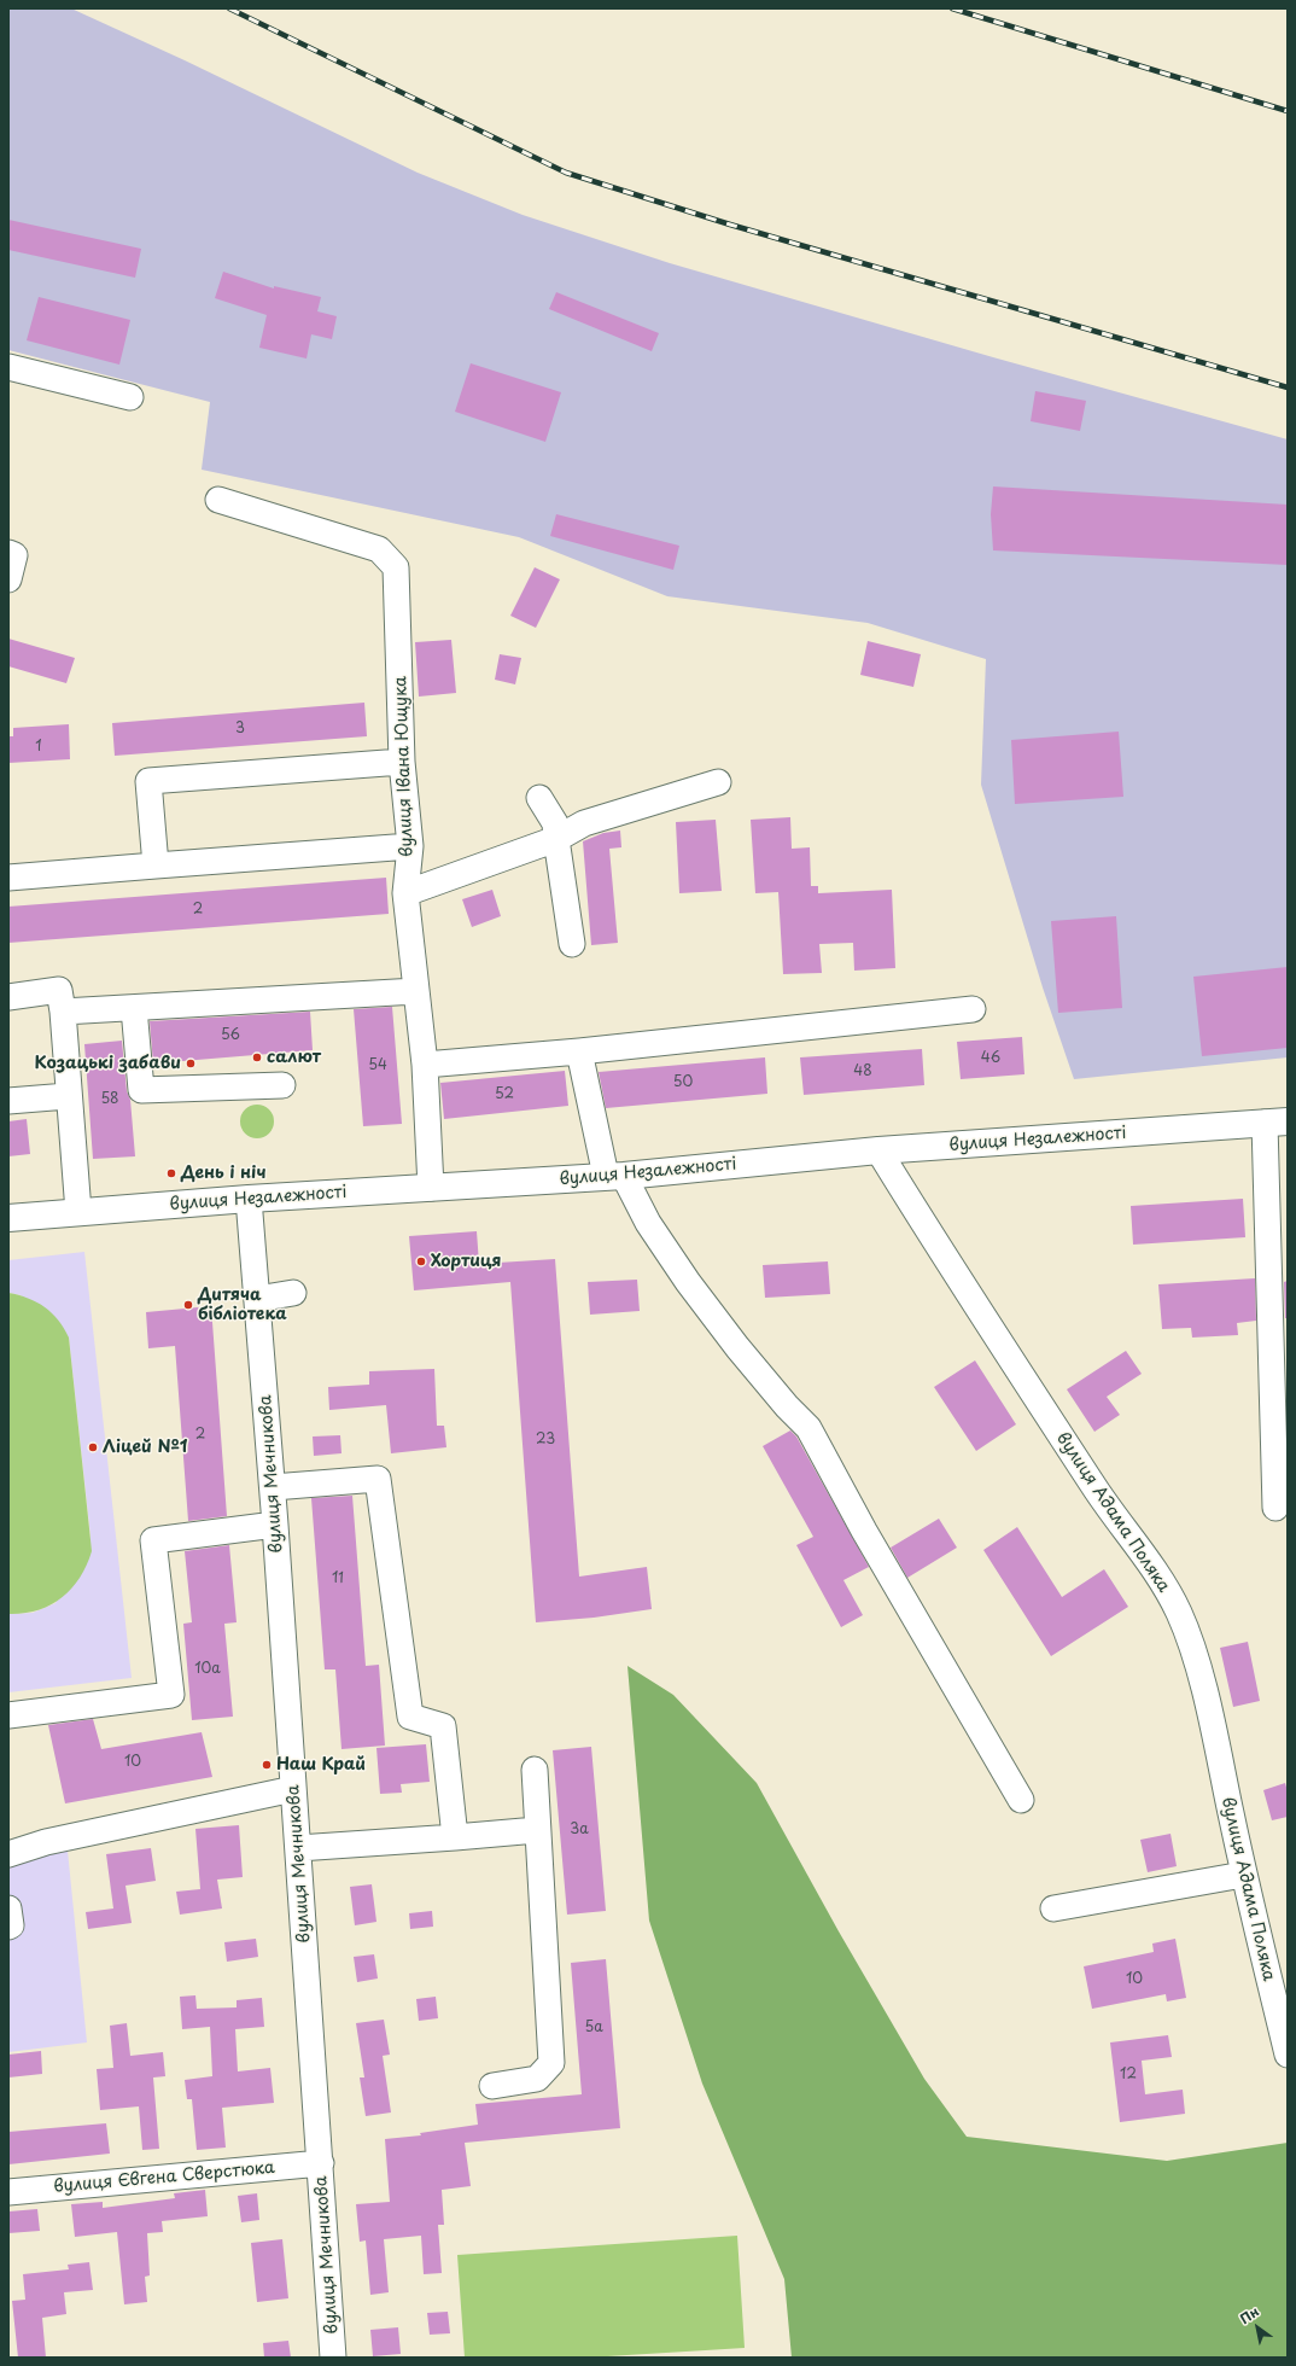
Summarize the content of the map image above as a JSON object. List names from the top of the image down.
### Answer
{
  "streets": {
    "main road": ["вулиця Незалежності"],
    "street": [
      "вулиця Івана Ющука",
      "вулиця Мечникова",
      "вулиця Адама Поляка",
      "вулиця Євгена Сверстюка"
    ]
  },
  "crossings": [
    ["вулиця Івана Ющука", "вулиця Незалежності"],
    ["вулиця Незалежності", "вулиця Мечникова"],
    ["вулиця Незалежності", "вулиця Адама Поляка"],
    ["вулиця Мечникова", "вулиця Євгена Сверстюка"]
  ],
  "places": [
    "салют",
    "Козацькі забави",
    "День і ніч",
    "Хортиця",
    "Дитяча бібліотека",
    "Ліцей №1",
    "Наш Край"
  ],
  "house_numbers": [
    "3",
    "1",
    "2",
    "56",
    "46",
    "54",
    "48",
    "50",
    "52",
    "58",
    "2",
    "23",
    "11",
    "10а",
    "10",
    "3а",
    "10",
    "5а",
    "12"
  ],
  "north": "top left"
}
